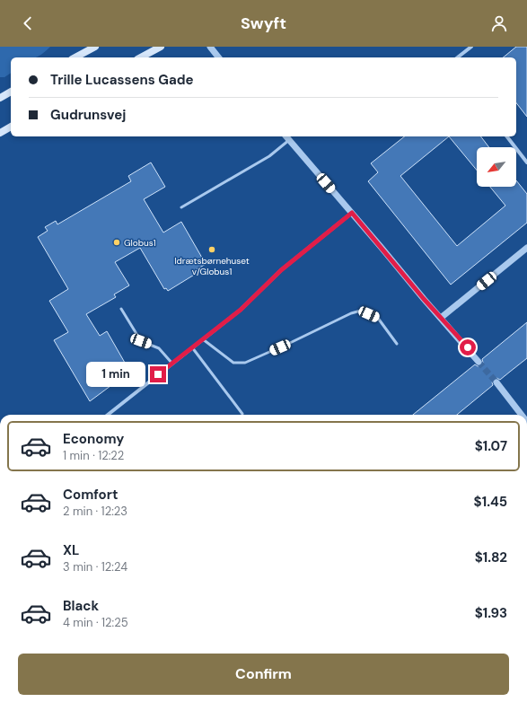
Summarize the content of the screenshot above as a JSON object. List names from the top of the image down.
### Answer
{
  "places": ["Globus1", "Idrætsbørnehuset v/Globus1"],
  "north": "bottom left",
  "page": {
    "header": "Swyft",
    "banner": ["Trille Lucassens Gade", "Gudrunsvej"],
    "bubble": "1 min",
    "list": [
      {
        "name": "Economy",
        "note": "1 min · 12:22",
        "value": "$1.07"
      },
      {
        "name": "Comfort",
        "note": "2 min · 12:23",
        "value": "$1.45"
      },
      {
        "name": "XL",
        "note": "3 min · 12:24",
        "value": "$1.82"
      },
      {
        "name": "Black",
        "note": "4 min · 12:25",
        "value": "$1.93"
      }
    ],
    "buttons": "Confirm"
  }
}
